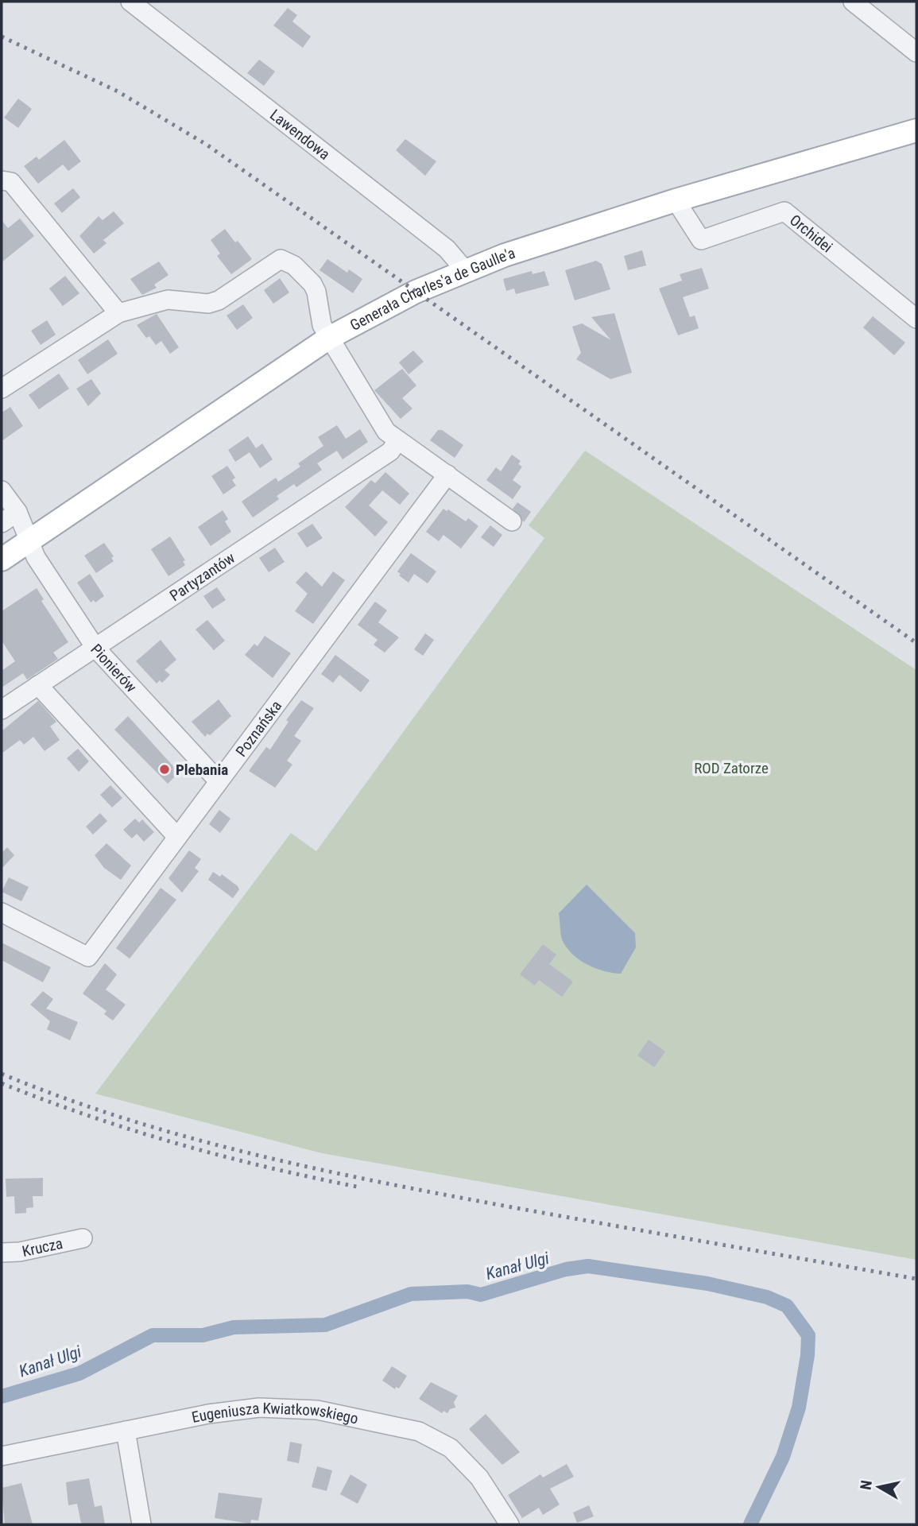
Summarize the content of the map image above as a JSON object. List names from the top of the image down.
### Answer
{
  "streets": {
    "main road": ["Generała Charles'a de Gaulle'a"],
    "street": [
      "Lawendowa",
      "Orchidei",
      "Partyzantów",
      "Pionierów",
      "Poznańska",
      "Krucza",
      "Eugeniusza Kwiatkowskiego"
    ]
  },
  "crossings": [
    ["Lawendowa", "Generała Charles'a de Gaulle'a"],
    ["Orchidei", "Generała Charles'a de Gaulle'a"],
    ["Generała Charles'a de Gaulle'a", "Pionierów"],
    ["Partyzantów", "Pionierów"],
    ["Pionierów", "Poznańska"]
  ],
  "water": ["Kanał Ulgi"],
  "parks": ["ROD Zatorze"],
  "places": ["Plebania"],
  "north": "left"
}
